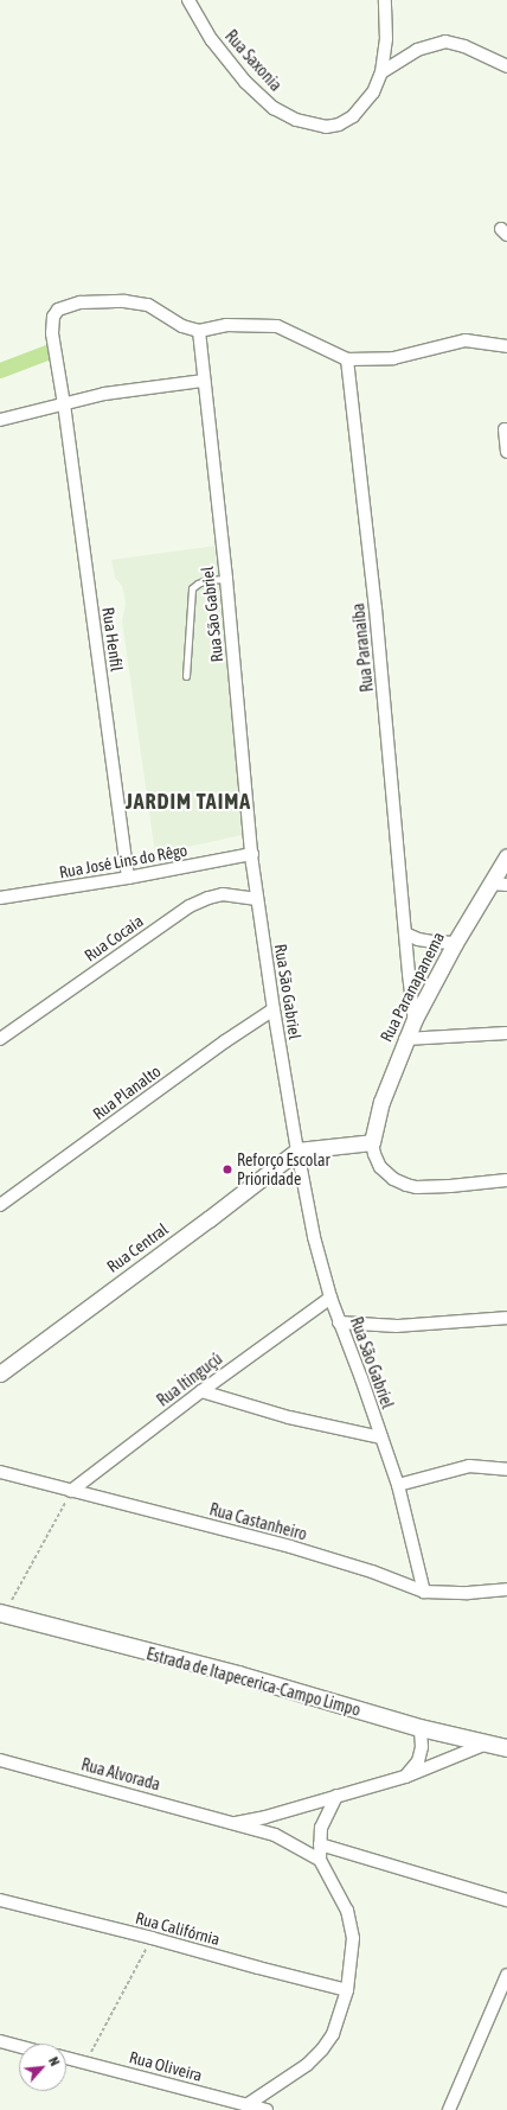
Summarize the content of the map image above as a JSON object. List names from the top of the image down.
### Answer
{
  "streets": {
    "main road": ["Estrada de Itapecerica-Campo Limpo"],
    "street": [
      "Rua Saxonia",
      "Rua São Gabriel",
      "Rua Henfil",
      "Rua Paranaíba",
      "Rua José Lins do Rêgo",
      "Rua Cocaia",
      "Rua Paranapanema",
      "Rua Planalto",
      "Rua Central",
      "Rua Itinguçú",
      "Rua Castanheiro",
      "Rua Alvorada",
      "Rua Califórnia",
      "Rua Oliveira"
    ]
  },
  "crossings": [
    ["Rua São Gabriel", "Rua Henfil"],
    ["Rua São Gabriel", "Rua José Lins do Rêgo"],
    ["Rua São Gabriel", "Rua Cocaia"],
    ["Rua São Gabriel", "Rua Planalto"],
    ["Rua São Gabriel", "Rua Central"],
    ["Rua São Gabriel", "Rua Itinguçú"],
    ["Rua São Gabriel", "Rua Castanheiro"],
    ["Rua Henfil", "Rua José Lins do Rêgo"],
    ["Rua Paranaíba", "Rua Paranapanema"],
    ["Rua Itinguçú", "Rua Castanheiro"],
    ["Estrada de Itapecerica-Campo Limpo", "Rua Alvorada"]
  ],
  "districts": ["JARDIM TAIMA"],
  "places": ["Reforço Escolar Prioridade"],
  "north": "top right"
}
